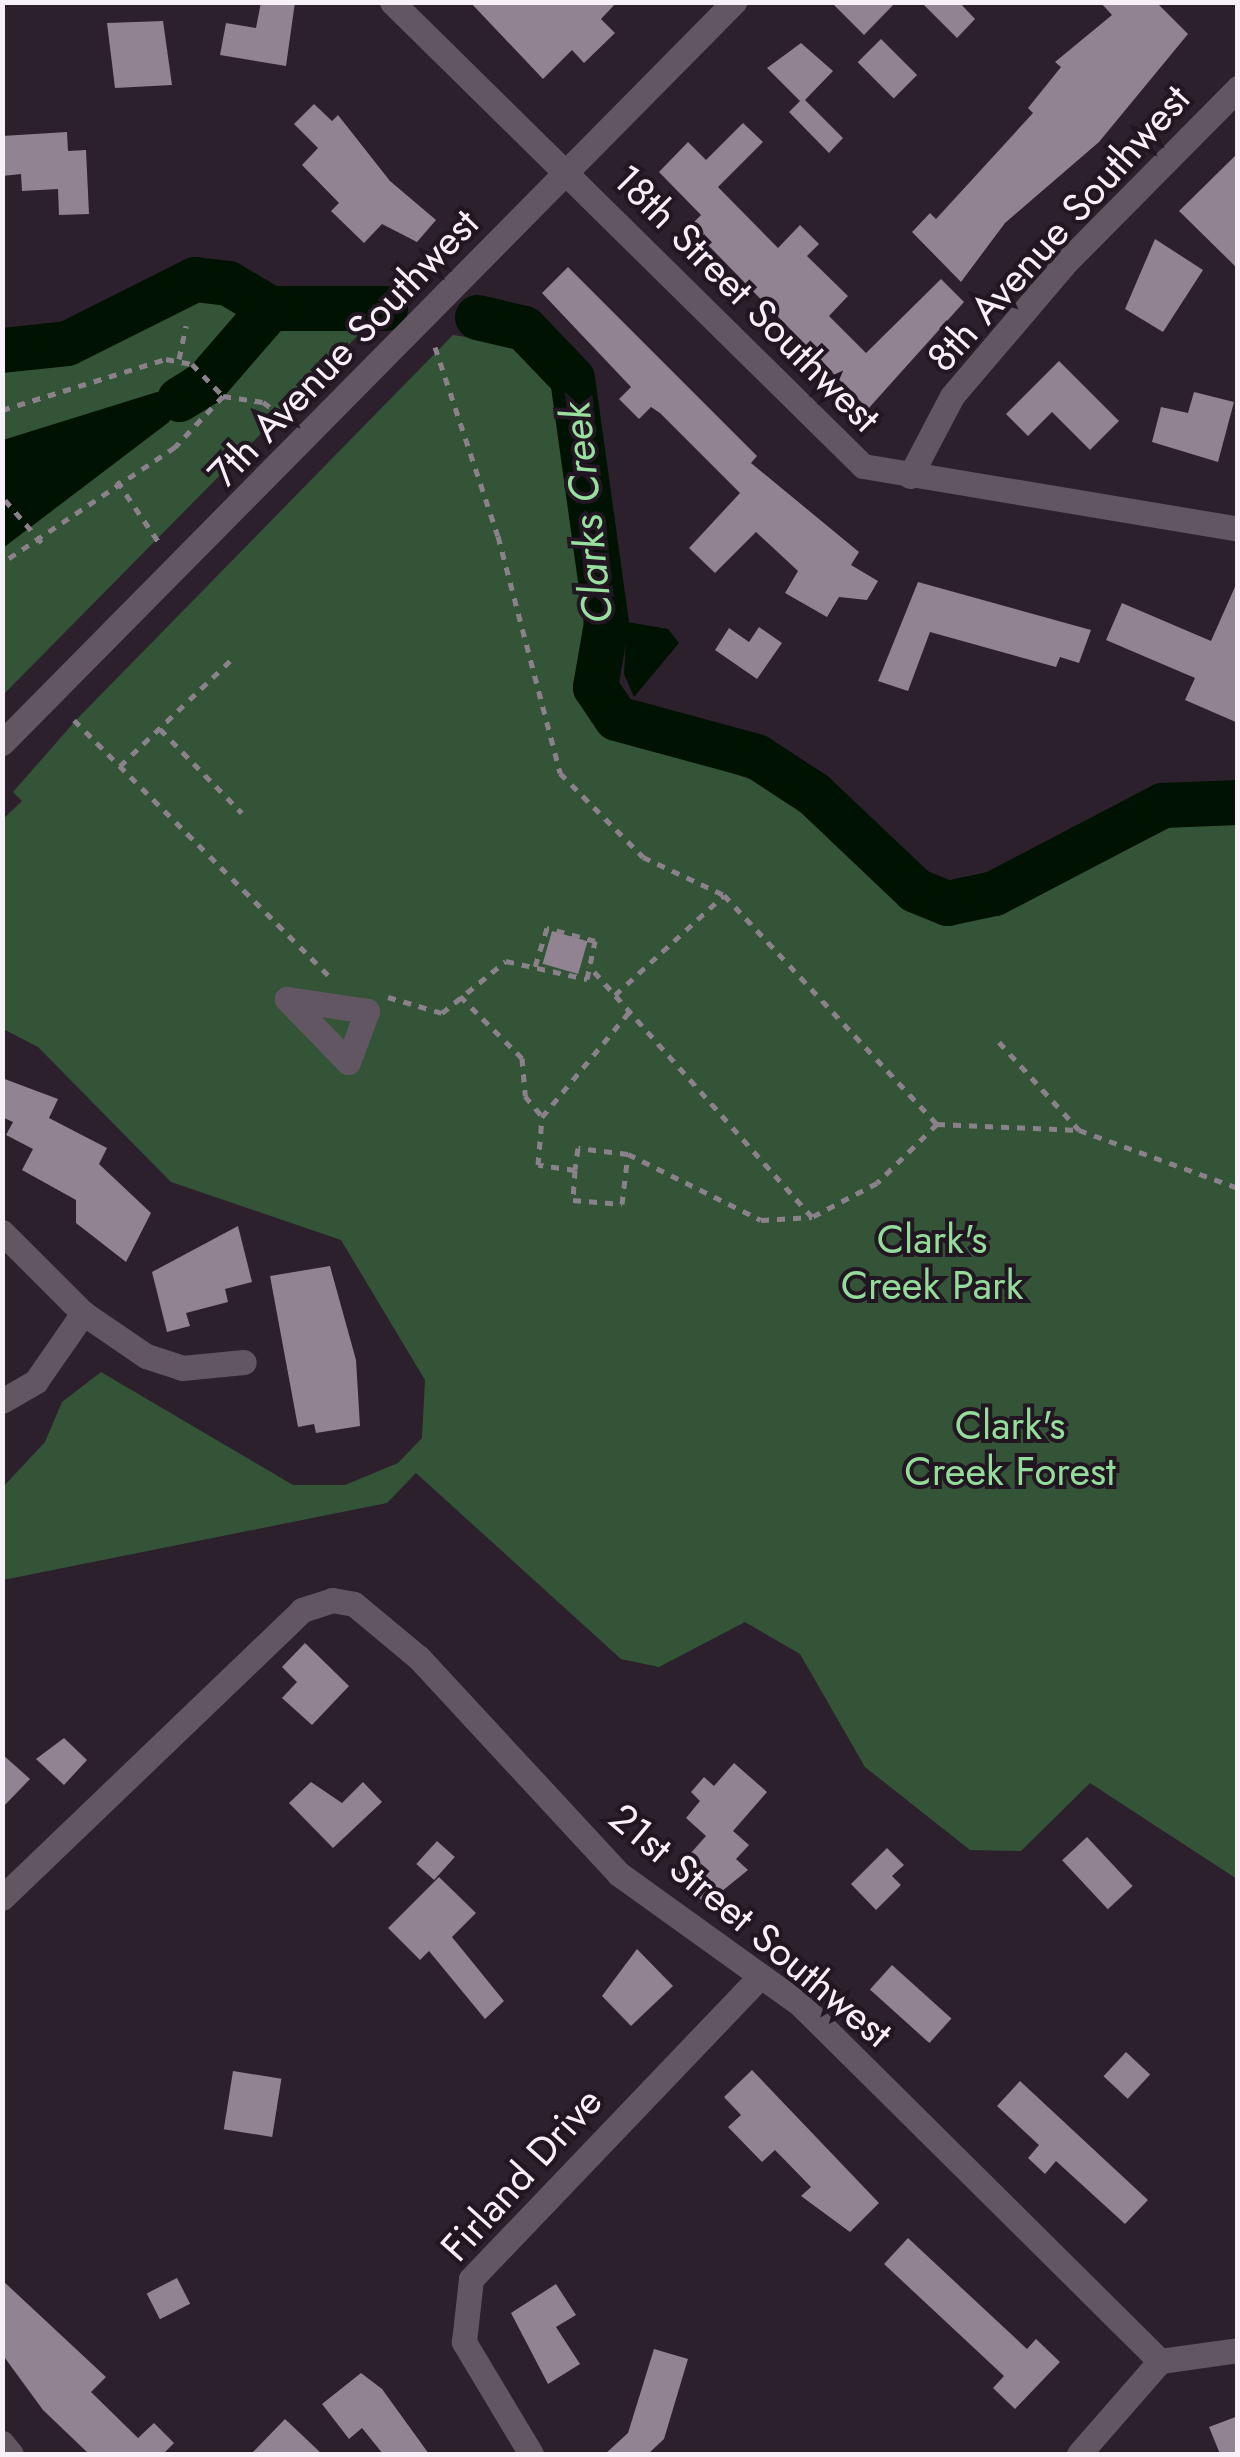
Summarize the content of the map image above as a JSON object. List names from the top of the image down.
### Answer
{
  "streets": {
    "street": [
      "8th Avenue Southwest",
      "18th Street Southwest",
      "7th Avenue Southwest",
      "21st Street Southwest",
      "Firland Drive"
    ]
  },
  "crossings": [
    ["8th Avenue Southwest", "18th Street Southwest"],
    ["18th Street Southwest", "7th Avenue Southwest"],
    ["21st Street Southwest", "Firland Drive"]
  ],
  "water": ["Clarks Creek"],
  "parks": ["Clark's Creek Park", "Clark's Creek Forest"]
}
